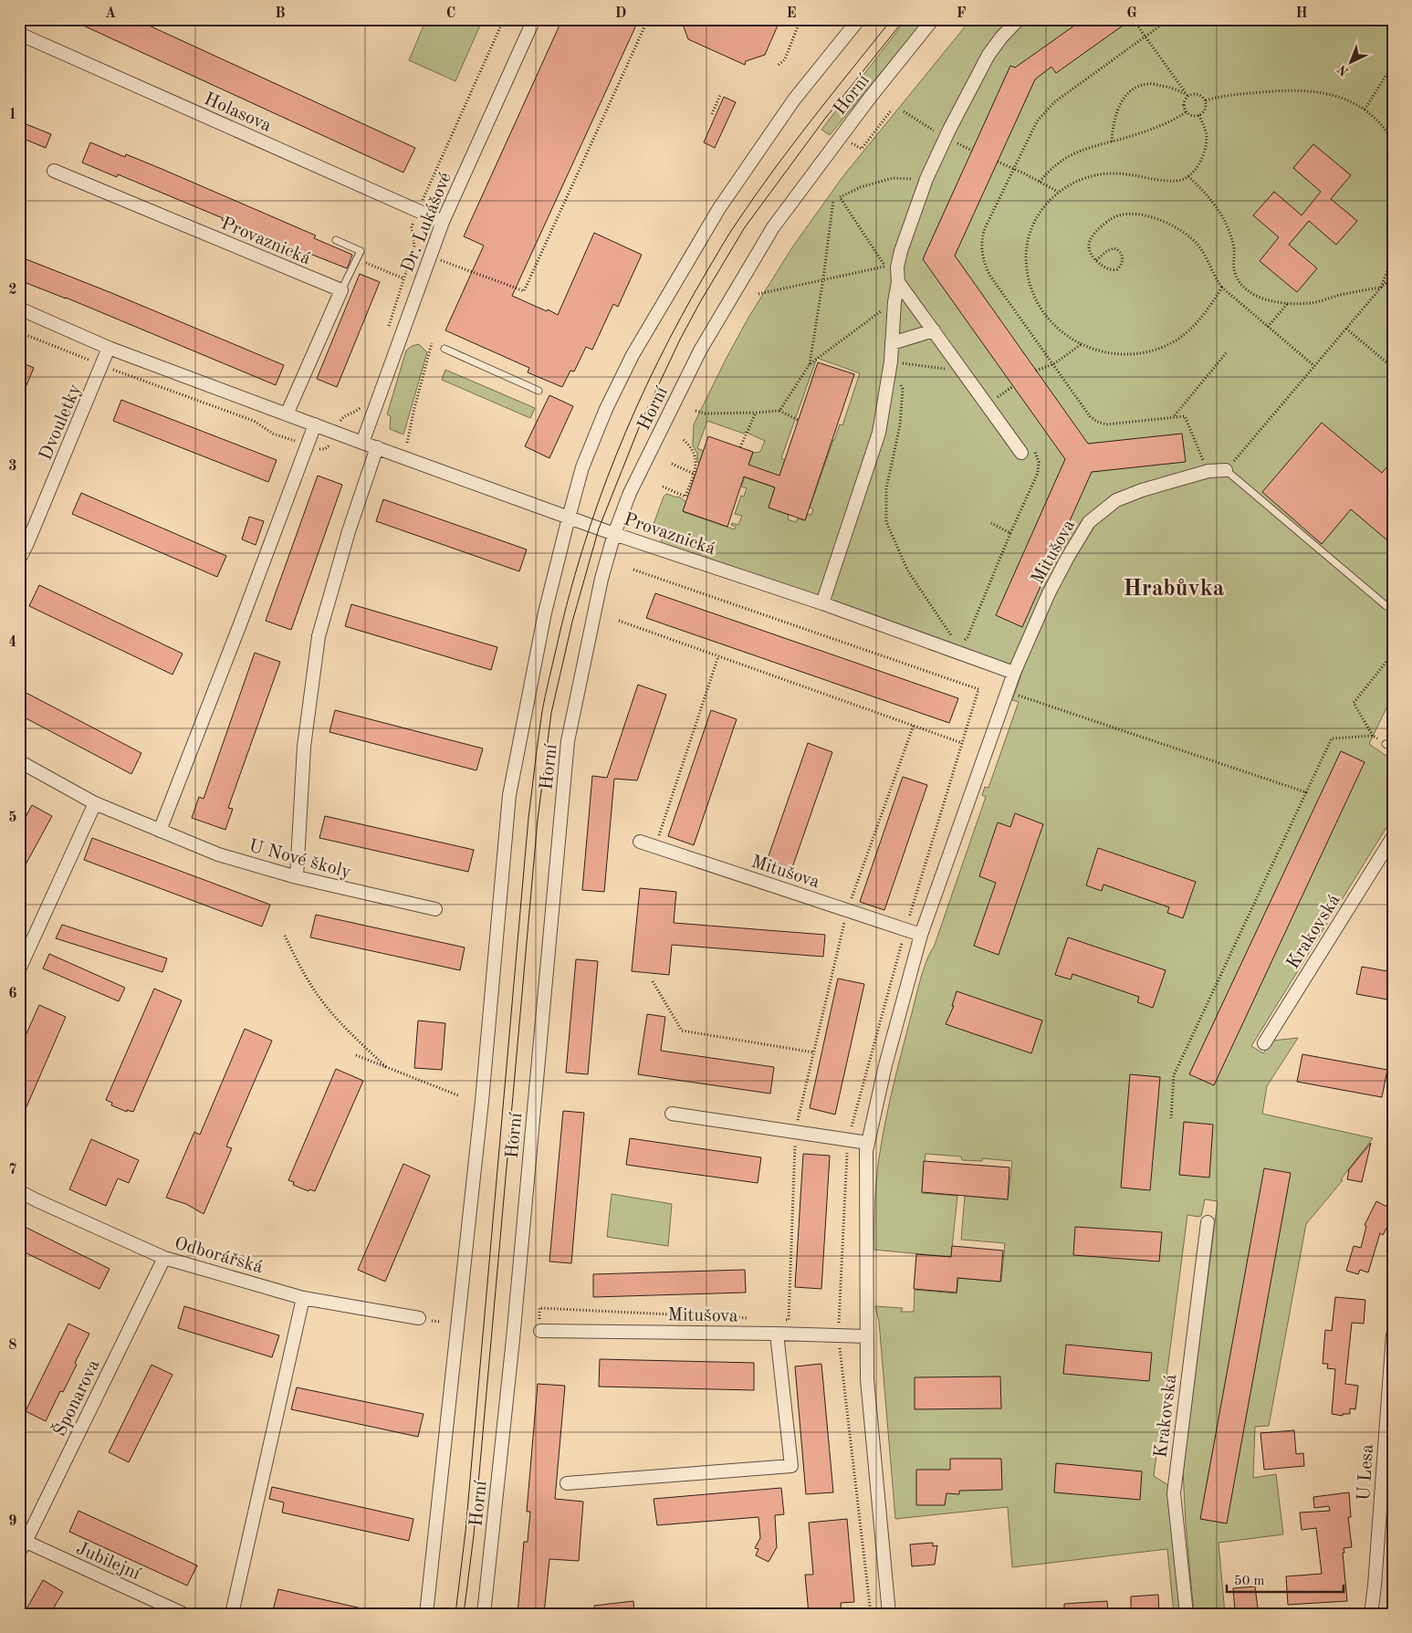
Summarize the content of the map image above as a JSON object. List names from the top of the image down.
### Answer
{
  "streets": {
    "street": [
      "Horní",
      "Holasova",
      "Dr. Lukášové",
      "Provaznická",
      "Dvouletky",
      "Mitušova",
      "U Nové školy",
      "Krakovská",
      "Odborářská",
      "Šponarova",
      "U Lesa",
      "Jubilejní"
    ]
  },
  "crossings": [
    ["Horní", "Provaznická"],
    ["Holasova", "Dr. Lukášové"],
    ["Dr. Lukášové", "Provaznická"],
    ["Provaznická", "Dvouletky"],
    ["Provaznická", "Mitušova"],
    ["Odborářská", "Šponarova"],
    ["Šponarova", "Jubilejní"]
  ],
  "districts": ["Hrabůvka"],
  "scale_bar": "50 m",
  "north": "bottom left",
  "grid": {
    "columns": [
      "A",
      "B",
      "C",
      "D",
      "E",
      "F",
      "G",
      "H"
    ],
    "rows": [
      "1",
      "2",
      "3",
      "4",
      "5",
      "6",
      "7",
      "8",
      "9"
    ]
  }
}
